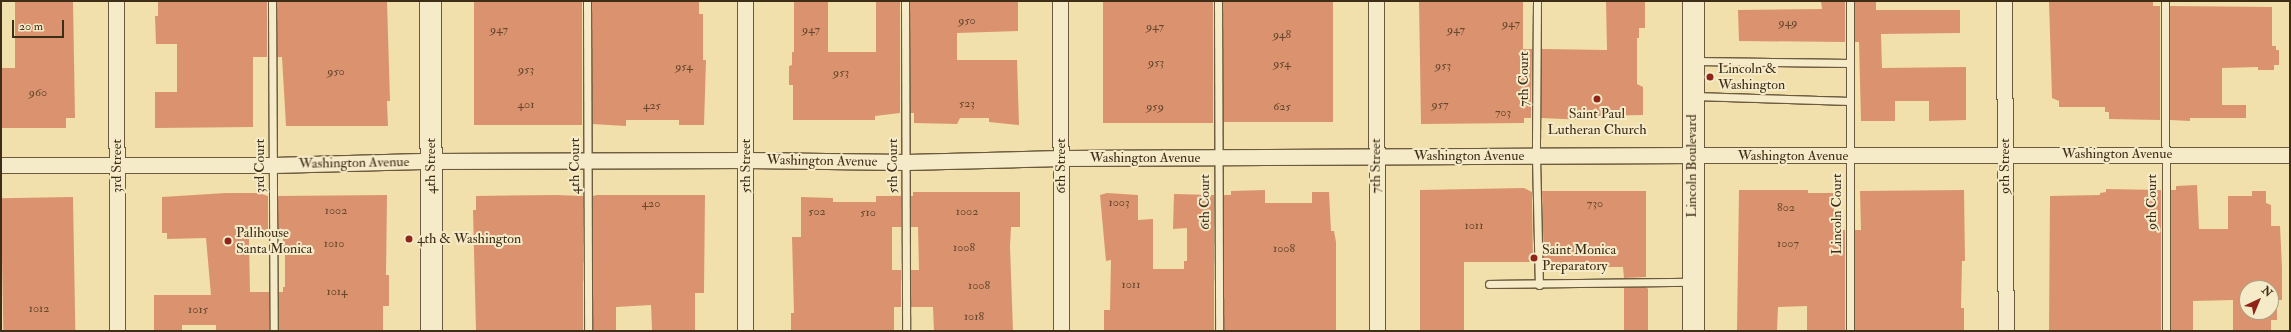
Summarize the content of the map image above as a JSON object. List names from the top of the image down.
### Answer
{
  "streets": {
    "street": [
      "Washington Avenue",
      "3rd Street",
      "4th Street",
      "5th Street",
      "6th Street",
      "7th Street",
      "Lincoln Boulevard",
      "9th Street"
    ],
    "lane": [
      "7th Court",
      "3rd Court",
      "4th Court",
      "5th Court",
      "6th Court",
      "9th Court",
      "Lincoln Court"
    ]
  },
  "crossings": [
    ["7th Court", "Washington Avenue"],
    ["Washington Avenue", "3rd Street"],
    ["Washington Avenue", "3rd Court"],
    ["Washington Avenue", "4th Street"],
    ["Washington Avenue", "4th Court"],
    ["Washington Avenue", "5th Street"],
    ["Washington Avenue", "5th Court"],
    ["Washington Avenue", "6th Street"],
    ["Washington Avenue", "7th Street"],
    ["Washington Avenue", "Lincoln Boulevard"],
    ["Washington Avenue", "9th Street"],
    ["Washington Avenue", "6th Court"],
    ["Washington Avenue", "9th Court"],
    ["Washington Avenue", "Lincoln Court"]
  ],
  "places": [
    "Lincoln & Washington",
    "Saint Paul Lutheran Church",
    "4th & Washington",
    "Palihouse Santa Monica",
    "Saint Monica Preparatory"
  ],
  "house_numbers": [
    "950",
    "949",
    "947",
    "947",
    "947",
    "947",
    "947",
    "948",
    "953",
    "954",
    "953",
    "954",
    "953",
    "950",
    "953",
    "960",
    "523",
    "401",
    "957",
    "425",
    "959",
    "625",
    "703",
    "1003",
    "420",
    "730",
    "802",
    "1002",
    "502",
    "1002",
    "510",
    "1011",
    "1010",
    "1007",
    "1008",
    "1008",
    "1011",
    "1008",
    "1014",
    "1012",
    "1015",
    "1018"
  ],
  "scale_bar": "20 m",
  "north": "top right"
}
